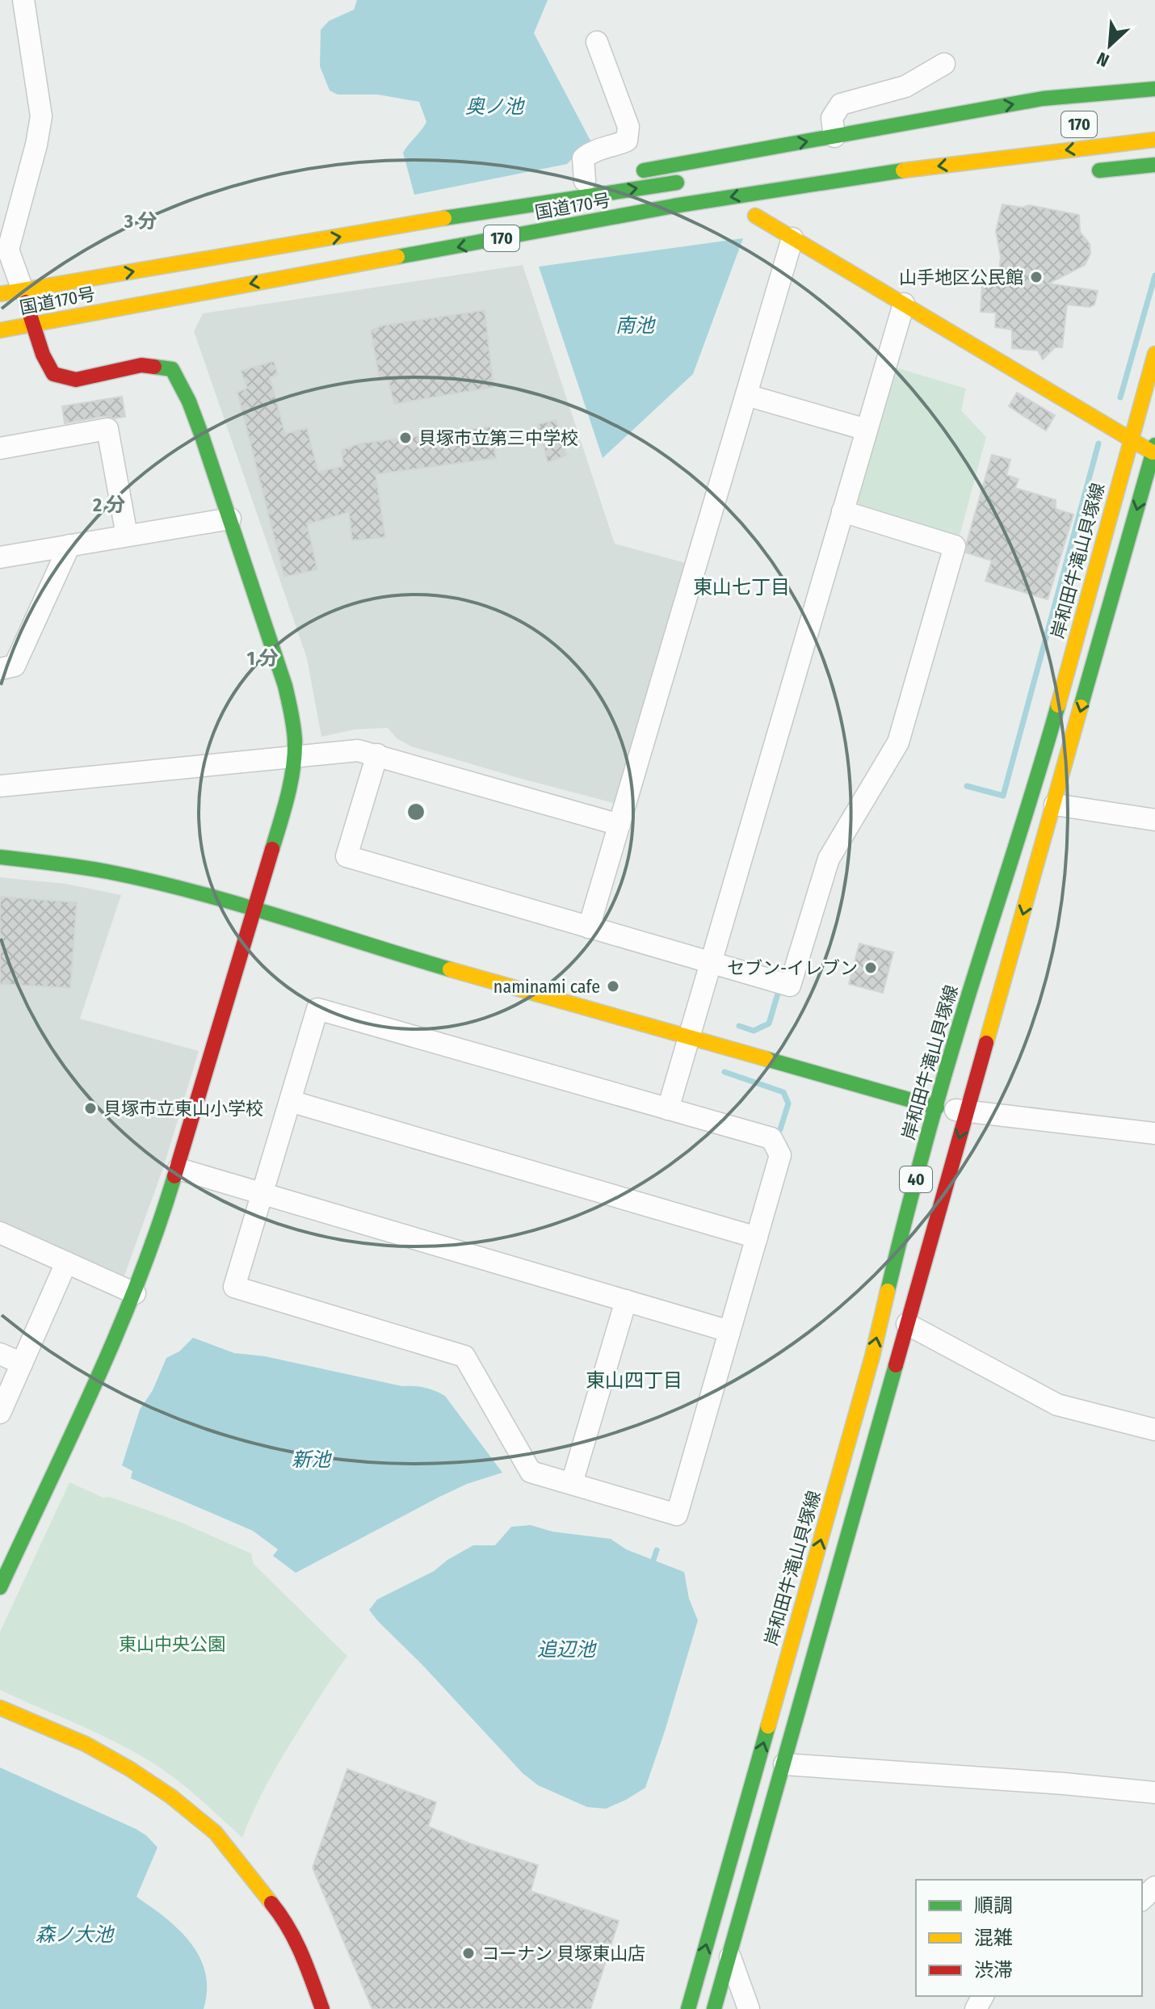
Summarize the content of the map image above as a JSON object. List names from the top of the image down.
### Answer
{
  "streets": {
    "main road": [
      "170",
      "国道170号",
      "岸和田牛滝山貝塚線",
      "40"
    ]
  },
  "districts": ["東山七丁目", "東山四丁目"],
  "water": [
    "奥ノ池",
    "南池",
    "新池",
    "追辺池",
    "森ノ大池"
  ],
  "parks": ["東山中央公園"],
  "places": [
    "山手地区公民館",
    "貝塚市立第三中学校",
    "セブン-イレブン",
    "naminami cafe",
    "貝塚市立東山小学校",
    "コーナン 貝塚東山店"
  ],
  "legend": ["順調", "混雑", "渋滞"],
  "north": "bottom left",
  "rings": ["3 分", "2 分", "1 分"]
}
